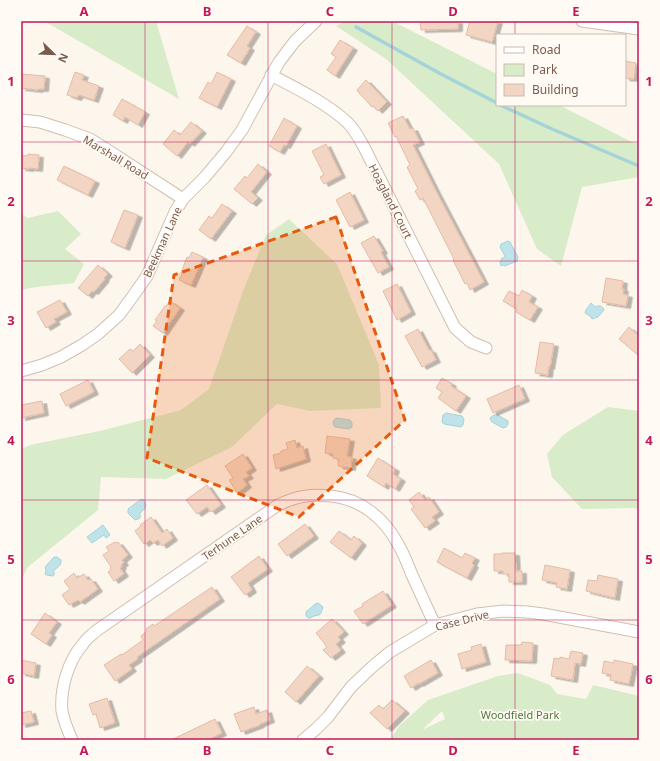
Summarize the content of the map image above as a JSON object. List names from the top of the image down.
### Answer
{
  "streets": {
    "street": [
      "Marshall Road",
      "Hoagland Court",
      "Beekman Lane",
      "Terhune Lane",
      "Case Drive"
    ]
  },
  "crossings": [
    ["Marshall Road", "Beekman Lane"],
    ["Hoagland Court", "Beekman Lane"],
    ["Terhune Lane", "Case Drive"]
  ],
  "parks": ["Woodfield Park"],
  "legend": ["Road", "Park", "Building"],
  "north": "bottom right",
  "grid": {
    "columns": [
      "A",
      "B",
      "C",
      "D",
      "E"
    ],
    "rows": [
      "1",
      "2",
      "3",
      "4",
      "5",
      "6"
    ]
  }
}
